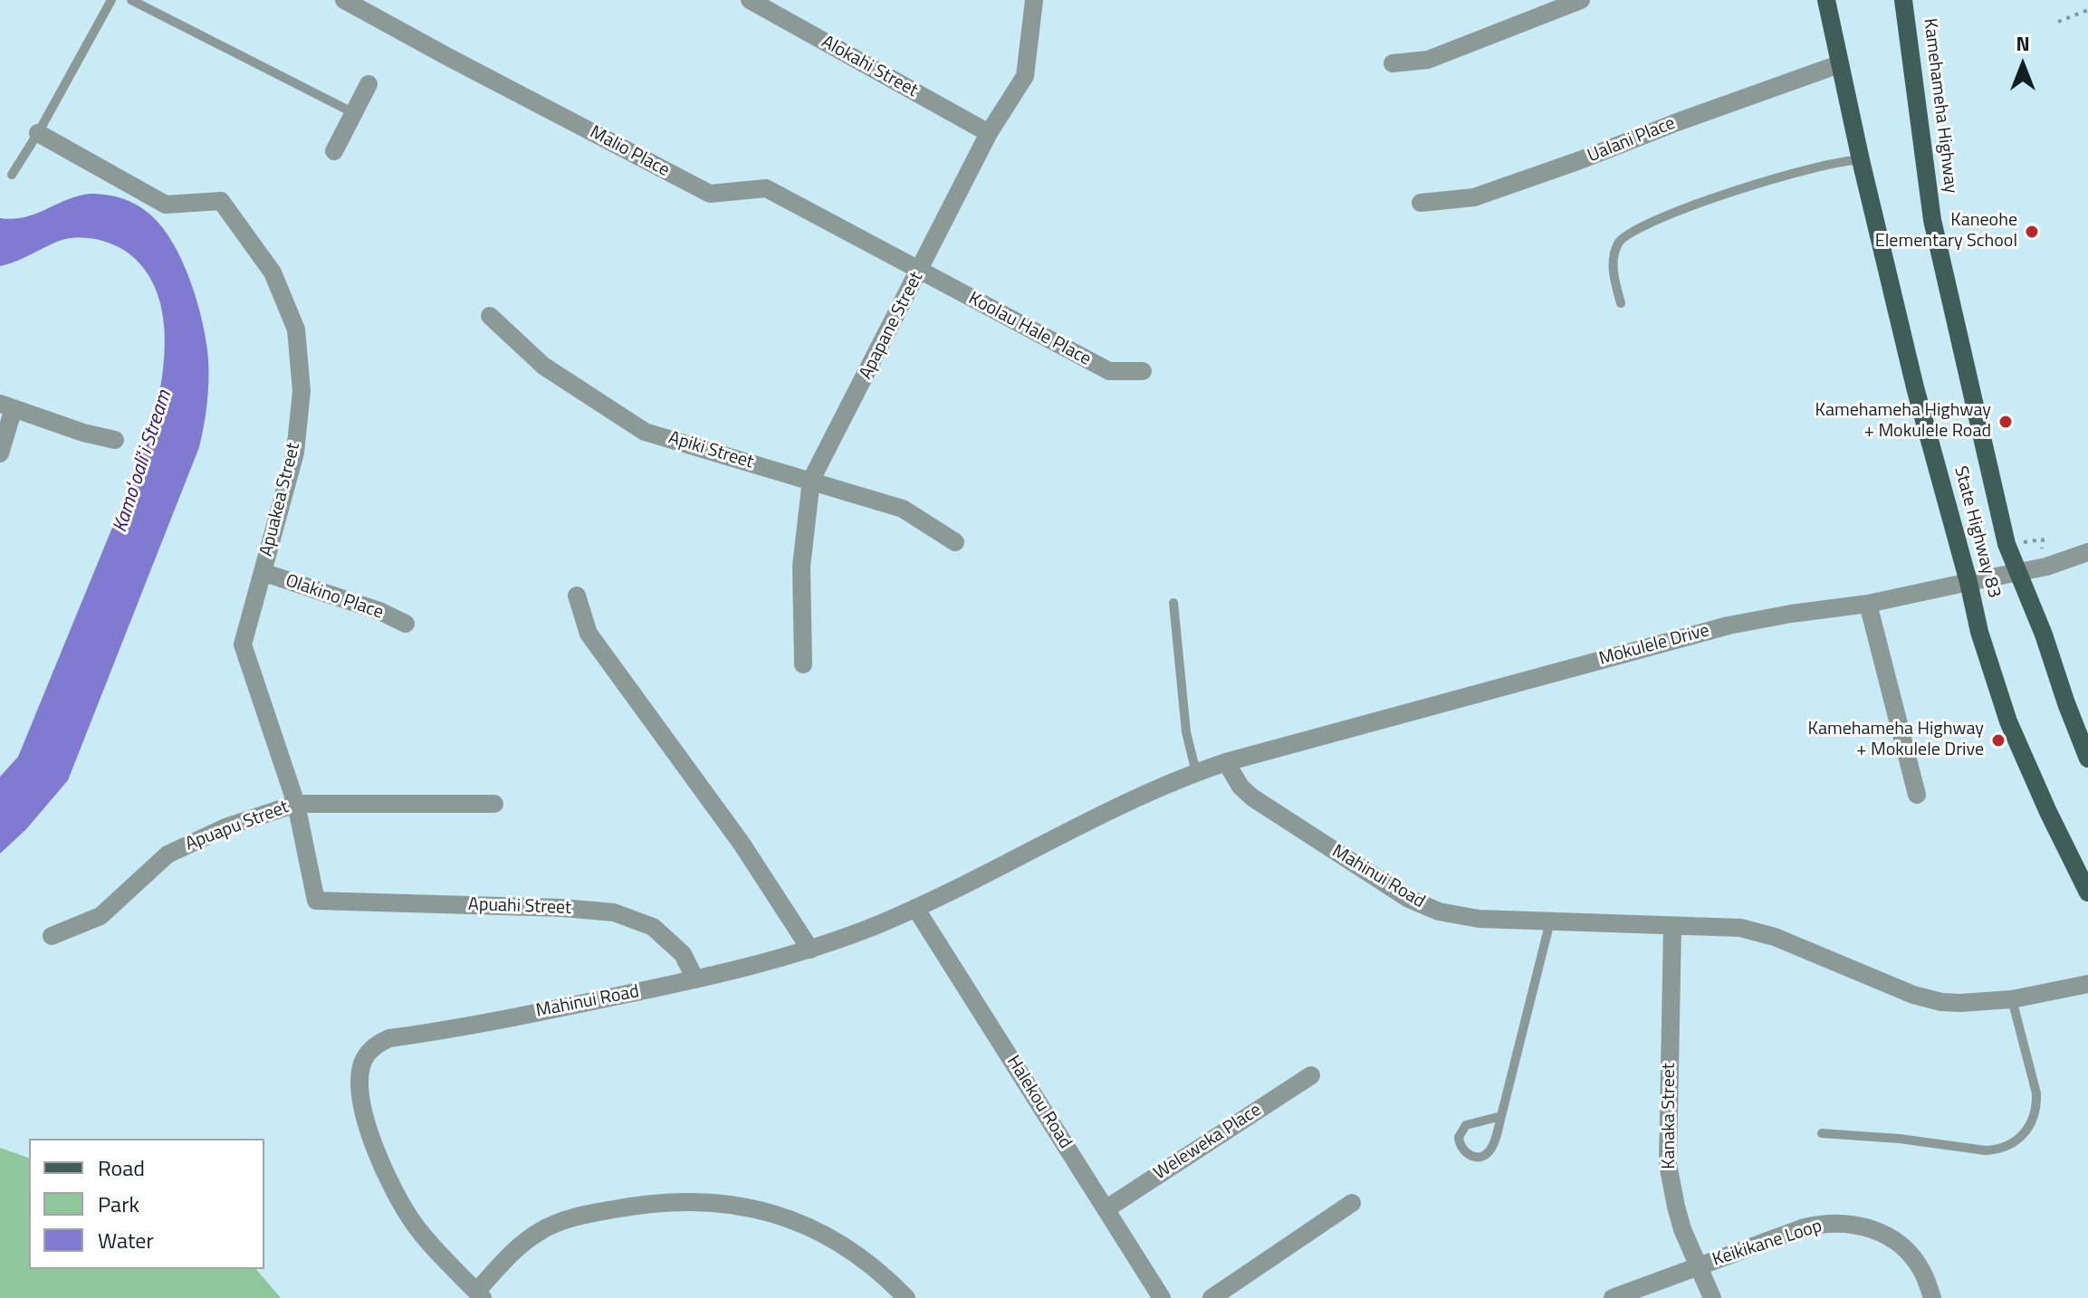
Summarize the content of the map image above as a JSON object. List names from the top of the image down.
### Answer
{
  "streets": {
    "main road": ["Kamehameha Highway", "State Highway 83"],
    "street": [
      "Alokahi Street",
      "Ualani Place",
      "Malio Place",
      "Apapane Street",
      "Koolau Hale Place",
      "Apiki Street",
      "Apuakea Street",
      "Olakino Place",
      "Mokulele Drive",
      "Apuapu Street",
      "Mahinui Road",
      "Apuahi Street",
      "Halekou Road",
      "Kanaka Street",
      "Weleweka Place",
      "Keikikane Loop"
    ]
  },
  "crossings": [
    ["Alokahi Street", "Apapane Street"],
    ["Kamehameha Highway", "Mokulele Drive"],
    ["Ualani Place", "State Highway 83"],
    ["Malio Place", "Apapane Street"],
    ["Malio Place", "Koolau Hale Place"],
    ["Apapane Street", "Koolau Hale Place"],
    ["Apapane Street", "Apiki Street"],
    ["Apuakea Street", "Olakino Place"],
    ["Apuakea Street", "Apuapu Street"],
    ["Apuakea Street", "Apuahi Street"],
    ["State Highway 83", "Mokulele Drive"],
    ["Mokulele Drive", "Mahinui Road"],
    ["Mahinui Road", "Apuahi Street"],
    ["Mahinui Road", "Halekou Road"],
    ["Mahinui Road", "Kanaka Street"],
    ["Halekou Road", "Weleweka Place"],
    ["Kanaka Street", "Keikikane Loop"]
  ],
  "water": ["Kamoʻoaliʻi Stream"],
  "places": ["Kaneohe Elementary School", "Kamehameha Highway + Mokulele Road", "Kamehameha Highway + Mokulele Drive"],
  "legend": ["Road", "Park", "Water"],
  "north": "top"
}
